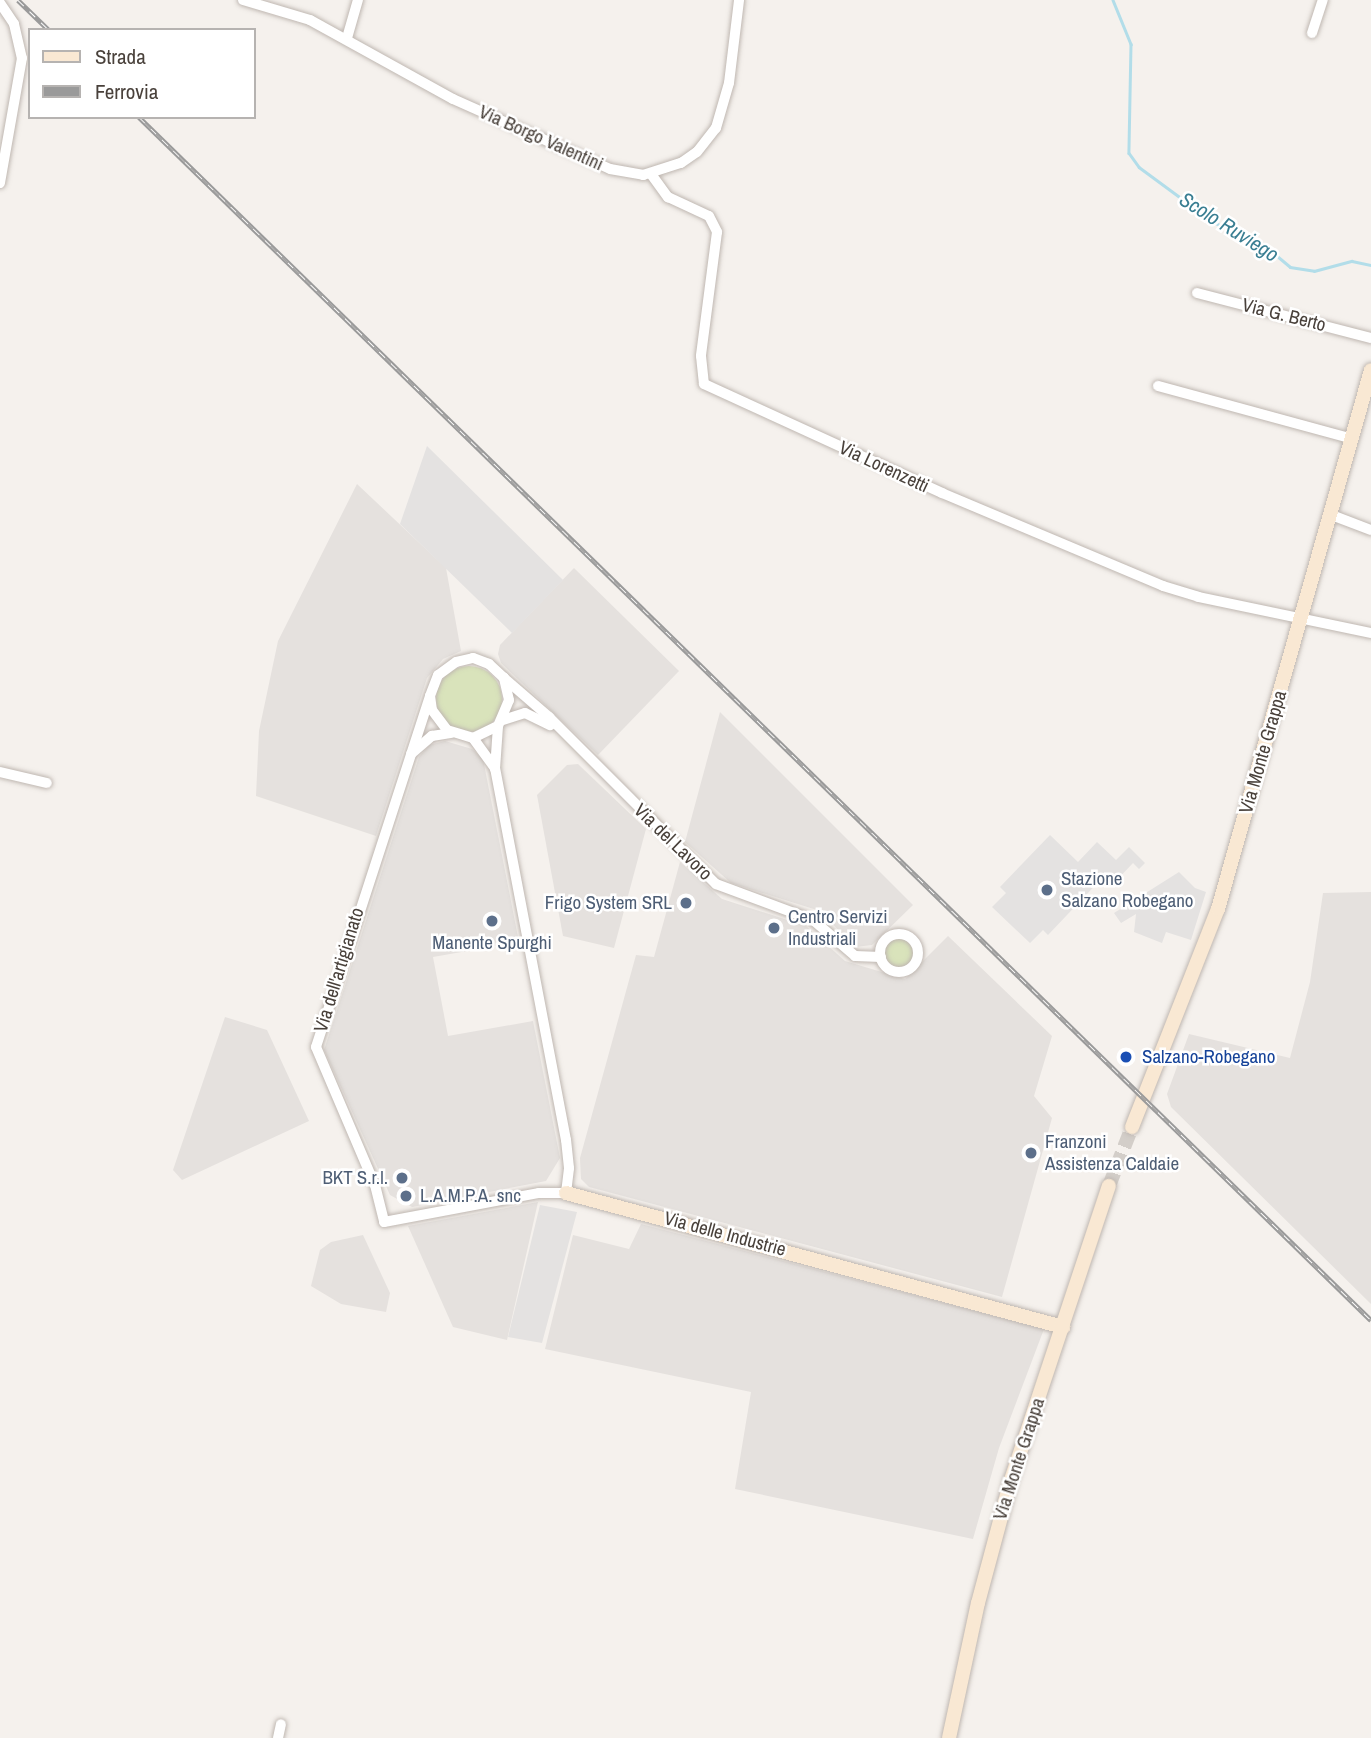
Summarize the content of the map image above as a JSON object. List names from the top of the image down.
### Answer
{
  "streets": {
    "street": [
      "Via Borgo Valentini",
      "Via G. Berto",
      "Via Lorenzetti",
      "Via Monte Grappa",
      "Via del Lavoro",
      "Via dell'artigianato",
      "Via delle Industrie"
    ]
  },
  "crossings": [
    ["Via Borgo Valentini", "Via Lorenzetti"],
    ["Via Lorenzetti", "Via Monte Grappa"],
    ["Via Monte Grappa", "Via delle Industrie"],
    ["Via del Lavoro", "Via dell'artigianato"],
    ["Via dell'artigianato", "Via delle Industrie"]
  ],
  "water": ["Scolo Ruviego"],
  "places": [
    "Stazione Salzano Robegano",
    "Frigo System SRL",
    "Manente Spurghi",
    "Centro Servizi Industriali",
    "Salzano-Robegano",
    "Franzoni Assistenza Caldaie",
    "BKT S.r.l.",
    "L.A.M.P.A. snc"
  ],
  "legend": ["Strada", "Ferrovia"]
}
